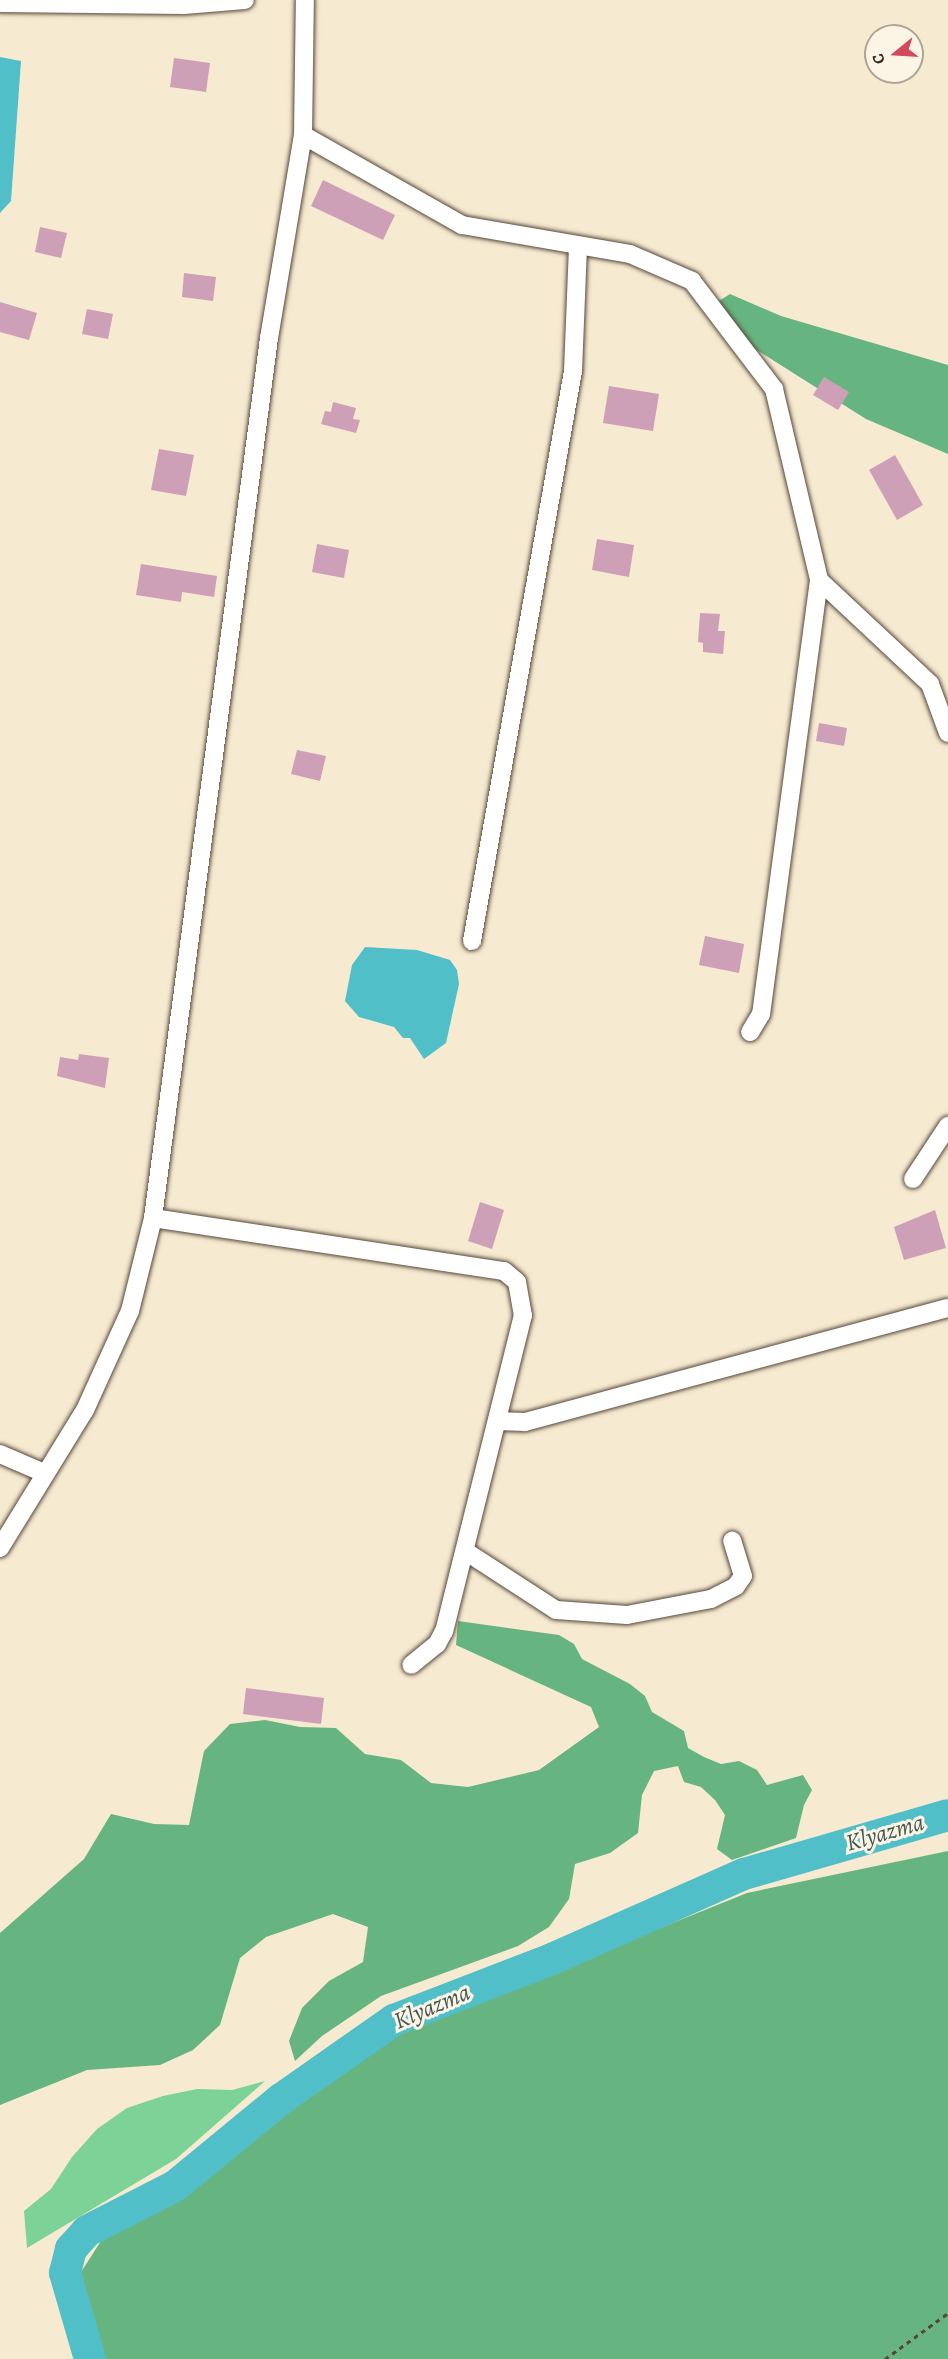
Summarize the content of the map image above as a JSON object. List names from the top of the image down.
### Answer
{
  "water": ["Klyazma"],
  "north": "left"
}
